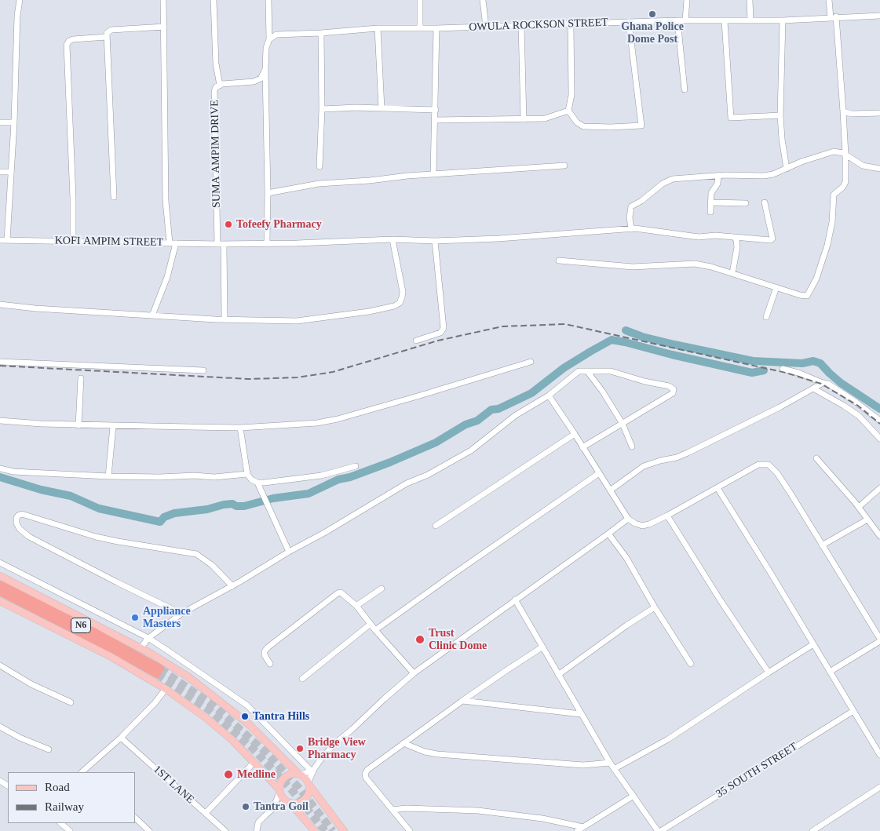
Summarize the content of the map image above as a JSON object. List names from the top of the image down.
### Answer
{
  "streets": {
    "highway": ["N6"],
    "street": [
      "OWULA ROCKSON STREET",
      "SUMA AMPIM DRIVE",
      "KOFI AMPIM STREET",
      "35 SOUTH STREET",
      "1ST LANE"
    ]
  },
  "crossings": [
    ["SUMA AMPIM DRIVE", "KOFI AMPIM STREET"]
  ],
  "places": [
    "Ghana Police Dome Post",
    "Tofeefy Pharmacy",
    "Appliance Masters",
    "Trust Clinic Dome",
    "Tantra Hills",
    "Bridge View Pharmacy",
    "Medline",
    "Tantra Goil"
  ],
  "legend": ["Road", "Railway"]
}
